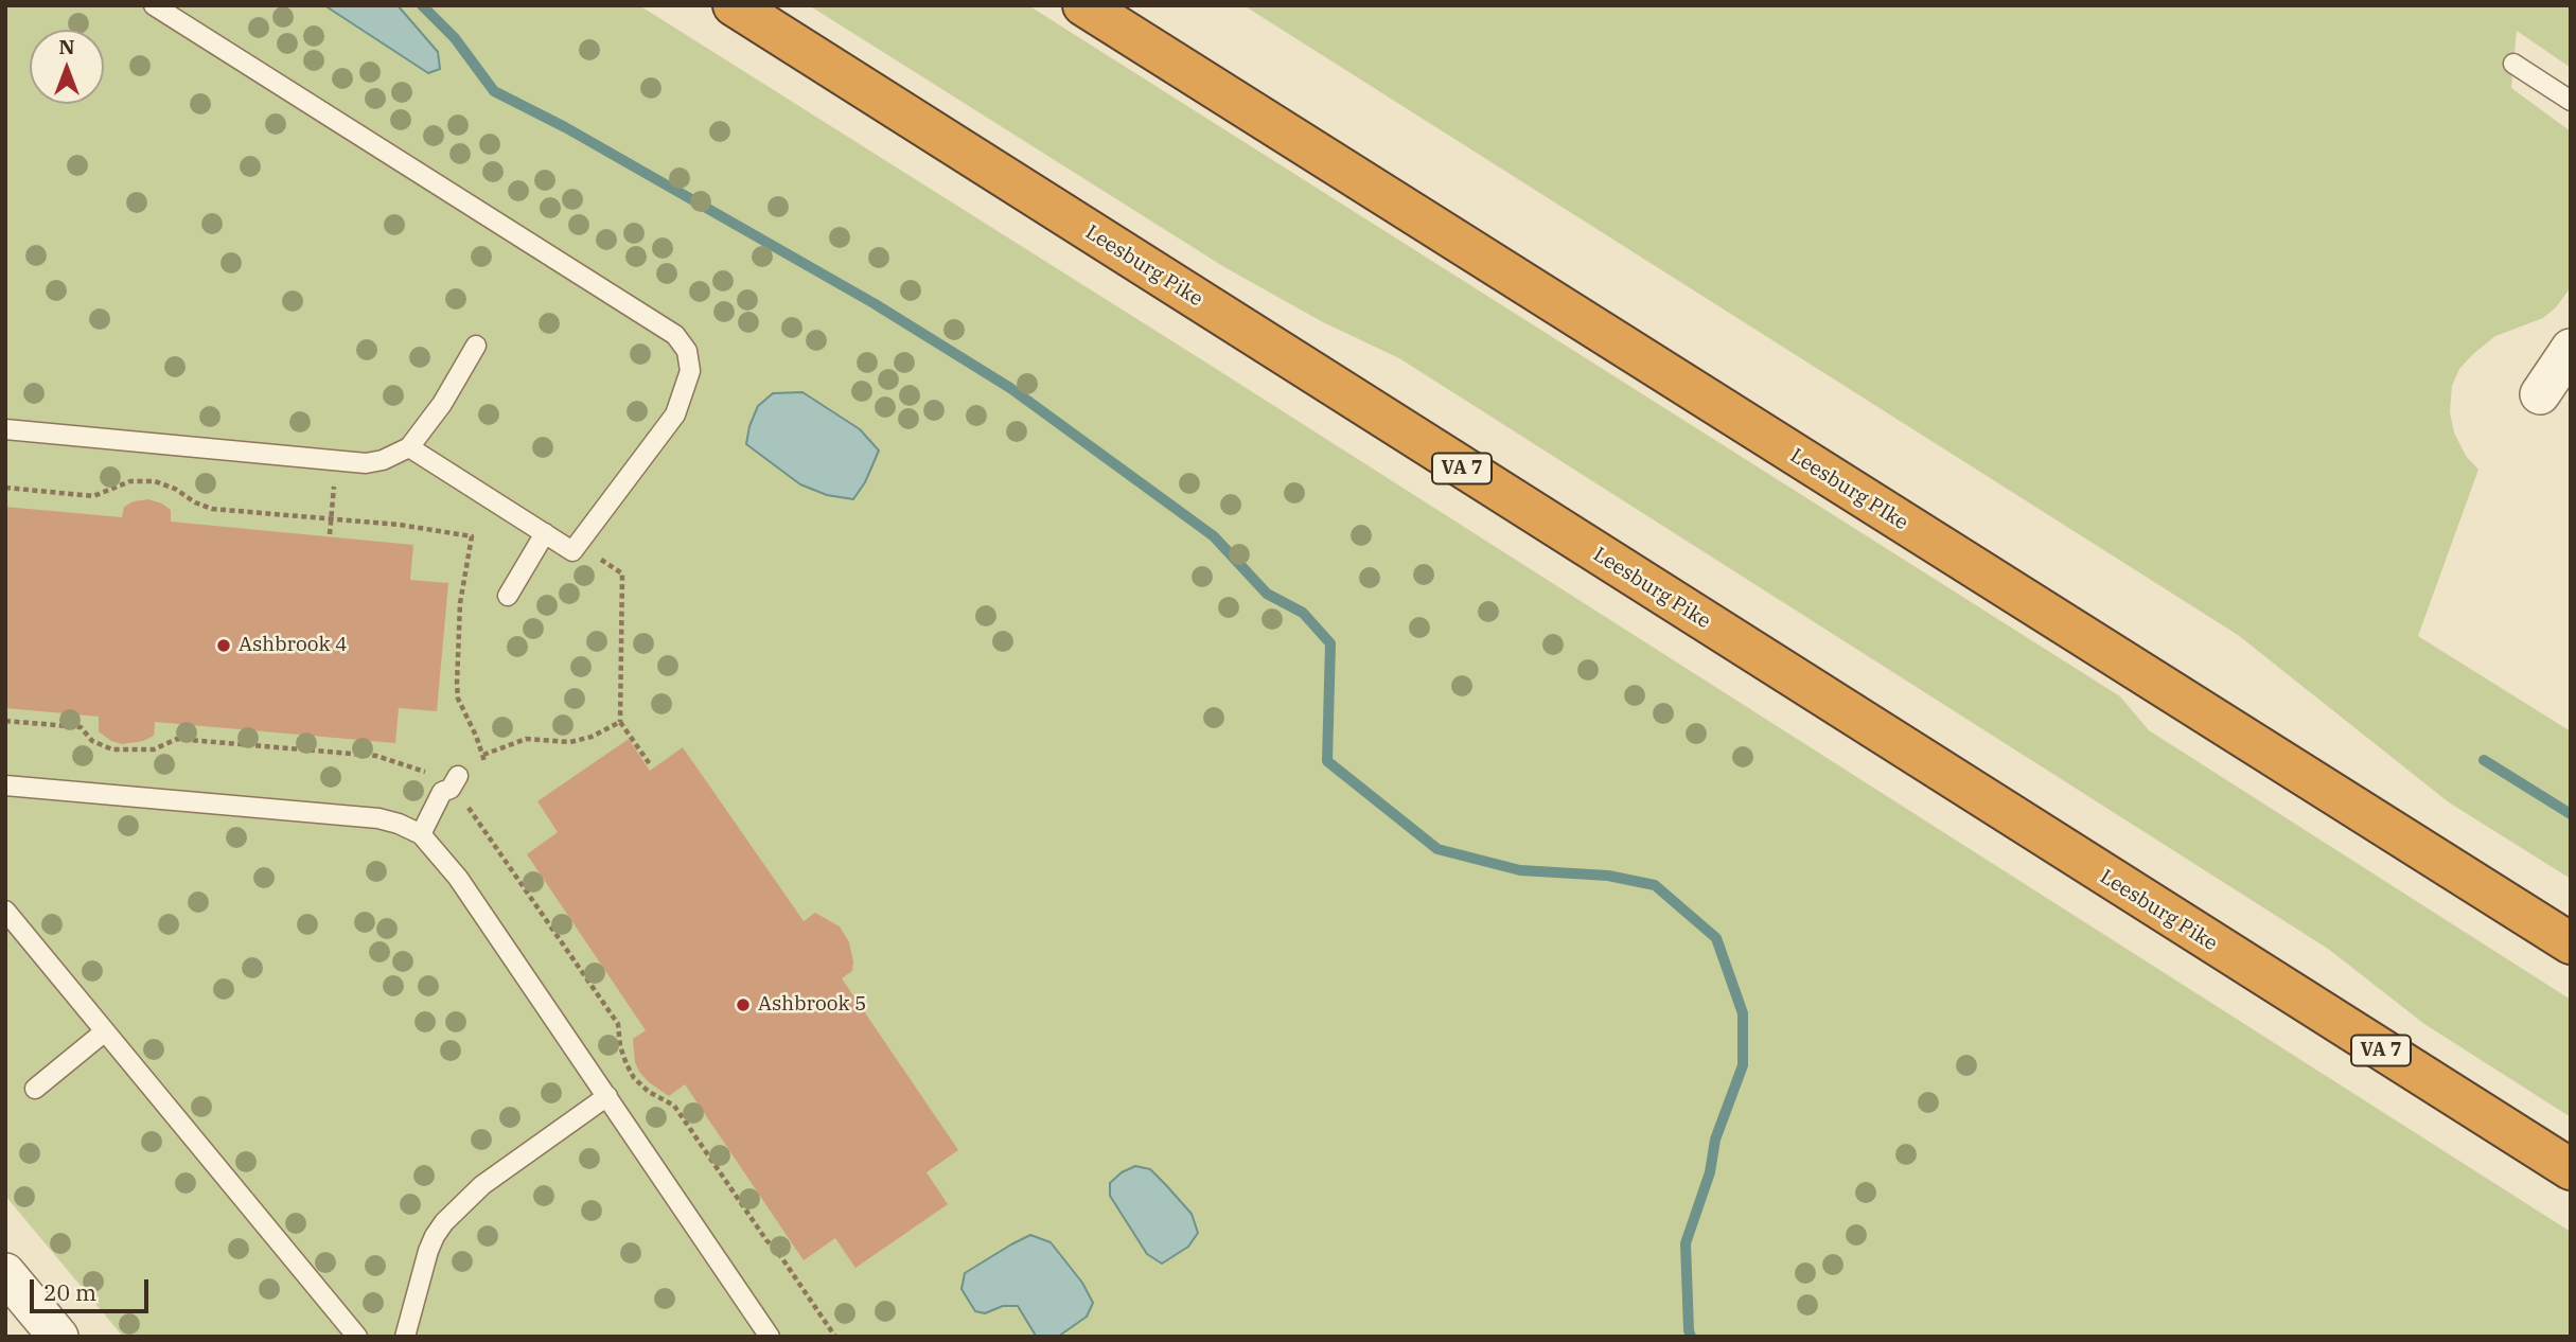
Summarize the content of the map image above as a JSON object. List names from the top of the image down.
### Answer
{
  "streets": {
    "highway": ["Leesburg Pike", "VA 7", "Leesburg PIke"]
  },
  "places": ["Ashbrook 4", "Ashbrook 5"],
  "scale_bar": "20 m",
  "north": "top"
}
